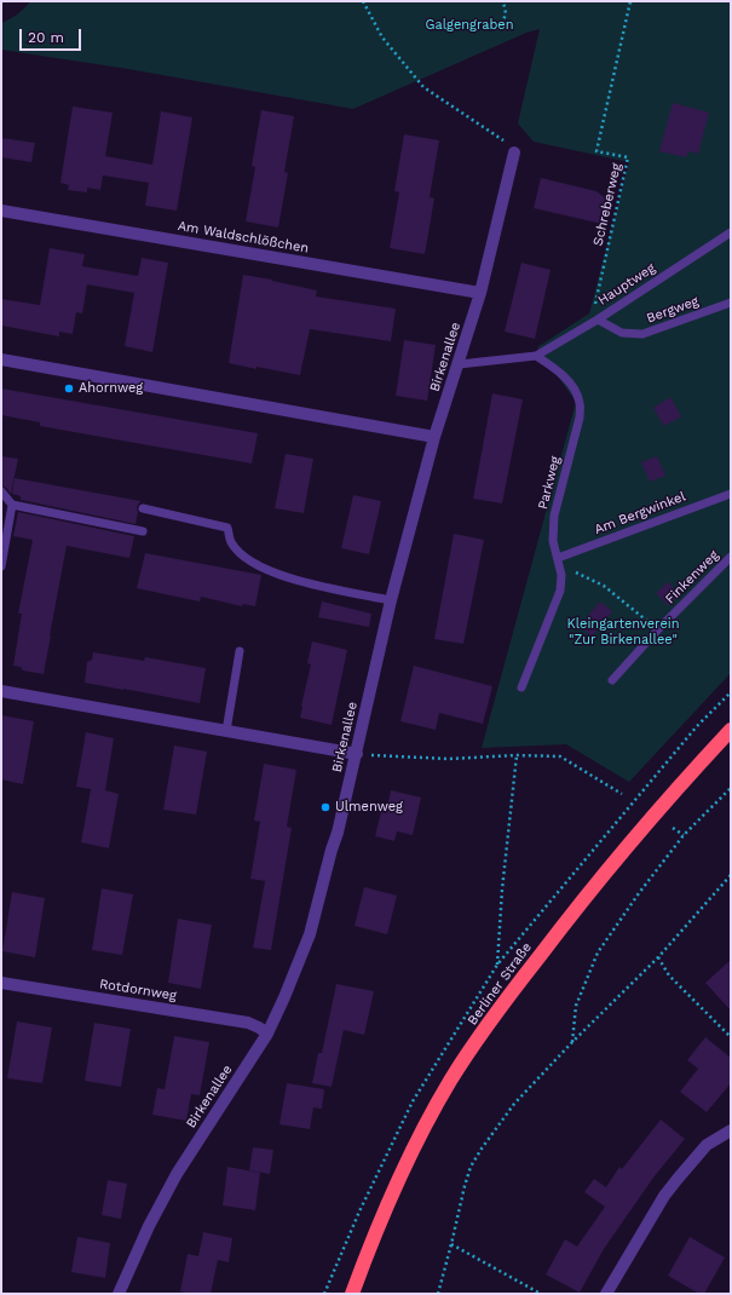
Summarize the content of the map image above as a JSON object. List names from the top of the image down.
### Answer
{
  "streets": {
    "highway": ["Berliner Straße"],
    "street": ["Am Waldschlößchen", "Birkenallee", "Rotdornweg"],
    "lane": [
      "Hauptweg",
      "Bergweg",
      "Parkweg",
      "Am Bergwinkel",
      "Finkenweg"
    ],
    "path": ["Schreberweg"]
  },
  "crossings": [
    ["Schreberweg", "Hauptweg"],
    ["Schreberweg", "Bergweg"],
    ["Am Waldschlößchen", "Birkenallee"],
    ["Hauptweg", "Bergweg"],
    ["Hauptweg", "Parkweg"],
    ["Birkenallee", "Rotdornweg"],
    ["Parkweg", "Am Bergwinkel"]
  ],
  "parks": ["Galgengraben", "Kleingartenverein \"Zur Birkenallee\""],
  "places": ["Ahornweg", "Ulmenweg"],
  "scale_bar": "20 m"
}
